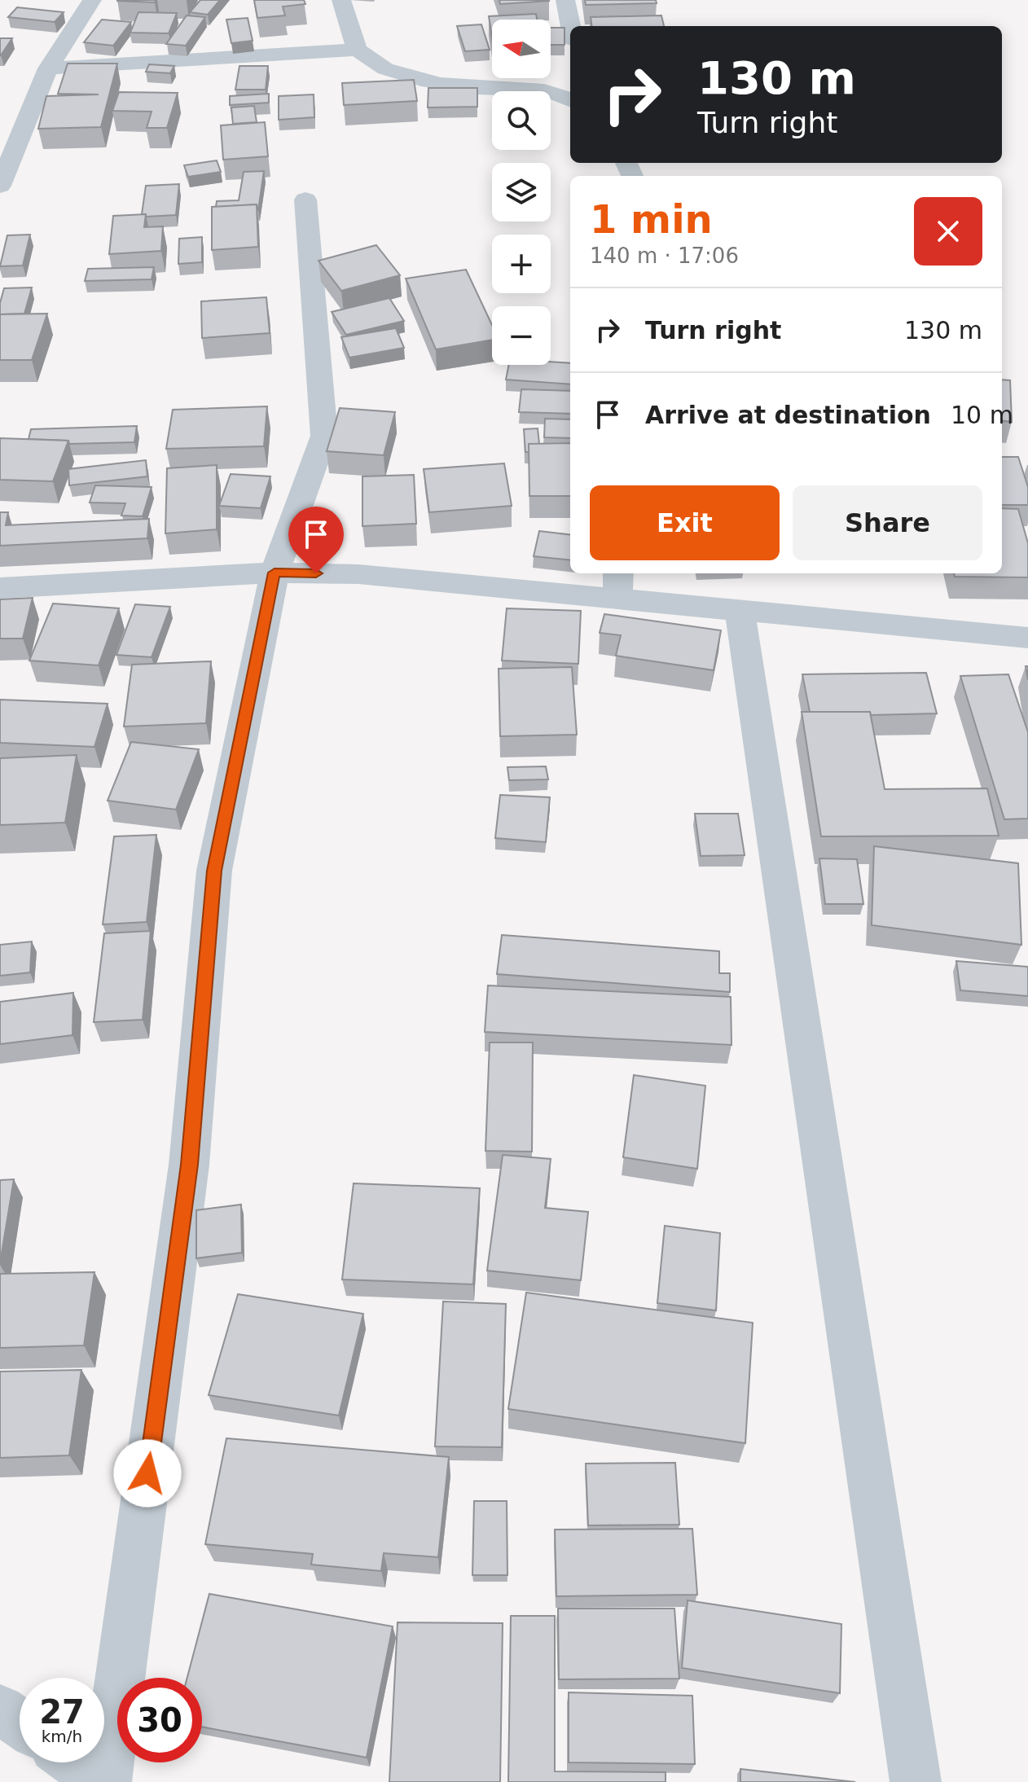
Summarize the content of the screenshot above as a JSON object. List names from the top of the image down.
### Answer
{
  "north": "left",
  "page": {
    "map_buttons": ["+", "−"],
    "turn": ["130 m", "Turn right"],
    "heading": ["1 min", "140 m · 17:06"],
    "list": [
      {
        "name": "Turn right",
        "value": "130 m"
      },
      {
        "name": "Arrive at destination",
        "value": "10 m"
      }
    ],
    "buttons": ["Exit", "Share"],
    "speed": "27 km/h",
    "limit": "30"
  }
}
